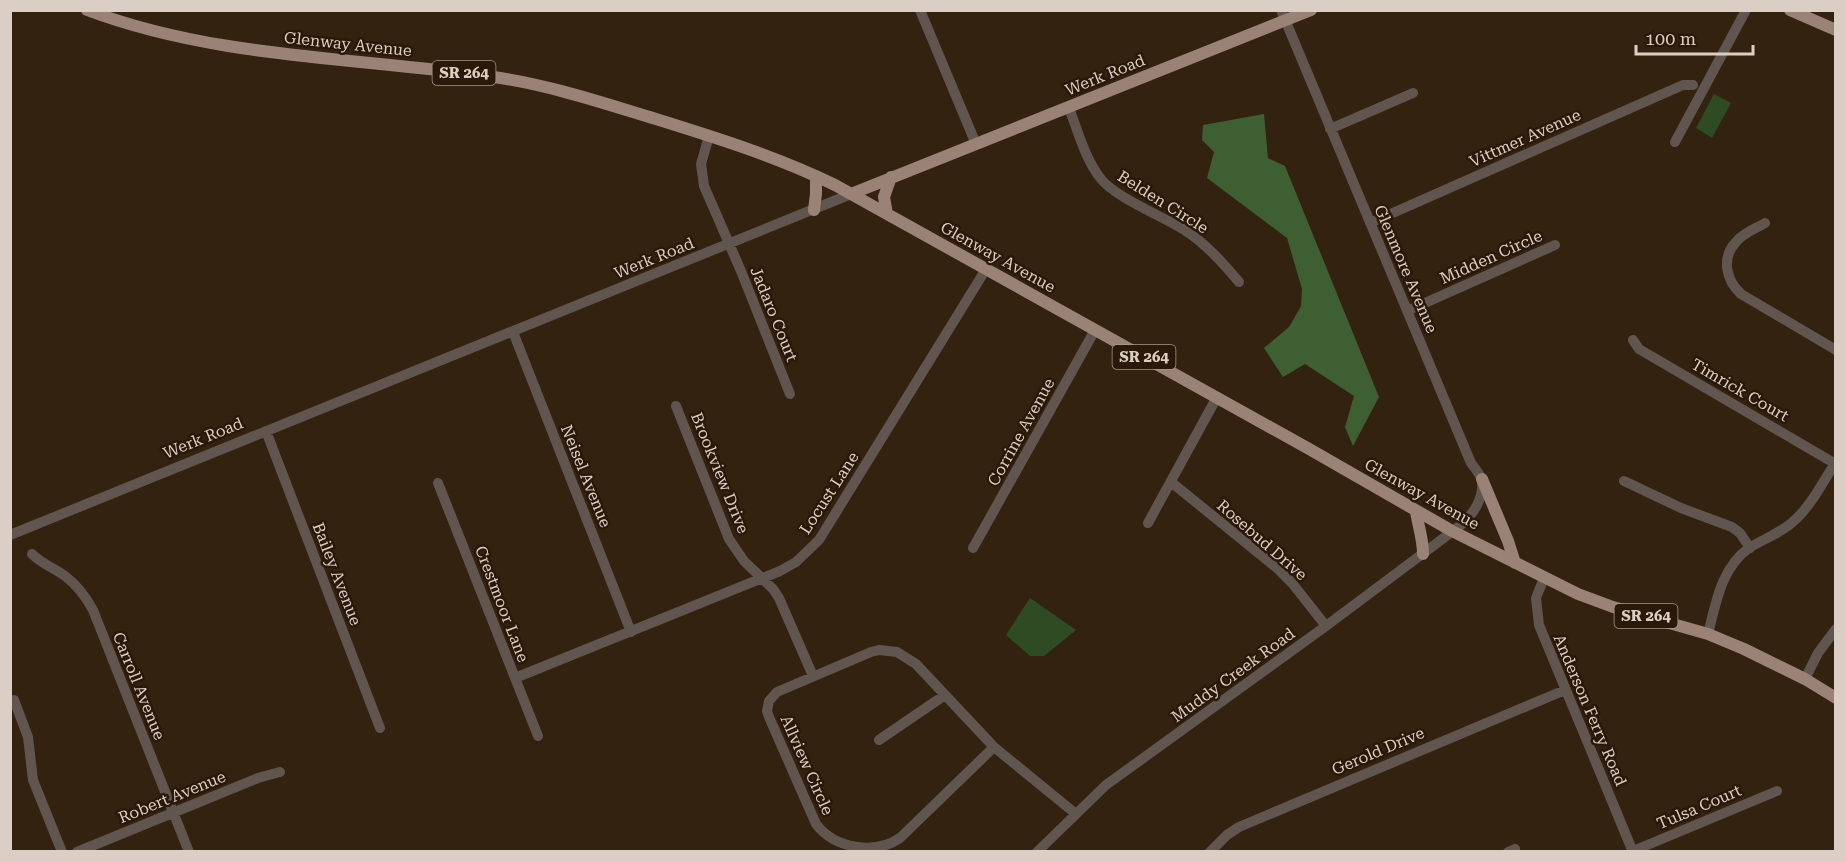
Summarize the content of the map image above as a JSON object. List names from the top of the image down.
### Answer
{
  "streets": {
    "main road": ["Glenway Avenue", "SR 264", "Werk Road"],
    "street": [
      "Vittmer Avenue",
      "Belden Circle",
      "Midden Circle",
      "Glenmore Avenue",
      "Jadaro Court",
      "Timrick Court",
      "Corrine Avenue",
      "Brookview Drive",
      "Neisel Avenue",
      "Locust Lane",
      "Rosebud Drive",
      "Bailey Avenue",
      "Crestmoor Lane",
      "Muddy Creek Road",
      "Carroll Avenue",
      "Anderson Ferry Road",
      "Gerold Drive",
      "Allview Circle",
      "Robert Avenue",
      "Tulsa Court"
    ]
  },
  "crossings": [
    ["Glenway Avenue", "Werk Road"],
    ["Glenway Avenue", "Jadaro Court"],
    ["Glenway Avenue", "Corrine Avenue"],
    ["Glenway Avenue", "Locust Lane"],
    ["Glenway Avenue", "Muddy Creek Road"],
    ["Glenway Avenue", "Anderson Ferry Road"],
    ["Werk Road", "Belden Circle"],
    ["Werk Road", "Glenmore Avenue"],
    ["Werk Road", "Jadaro Court"],
    ["Werk Road", "Neisel Avenue"],
    ["Werk Road", "Bailey Avenue"],
    ["Vittmer Avenue", "Glenmore Avenue"],
    ["Midden Circle", "Glenmore Avenue"],
    ["Brookview Drive", "Locust Lane"],
    ["Brookview Drive", "Allview Circle"],
    ["Neisel Avenue", "Locust Lane"],
    ["Locust Lane", "Crestmoor Lane"],
    ["Rosebud Drive", "Muddy Creek Road"],
    ["Muddy Creek Road", "Allview Circle"],
    ["Carroll Avenue", "Robert Avenue"],
    ["Anderson Ferry Road", "Gerold Drive"],
    ["Anderson Ferry Road", "Tulsa Court"]
  ],
  "scale_bar": "100 m"
}
